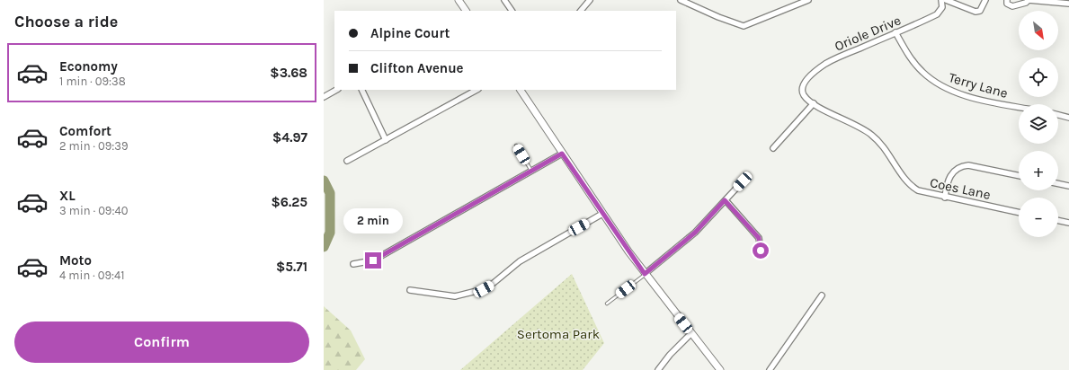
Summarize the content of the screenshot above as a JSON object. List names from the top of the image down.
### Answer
{
  "streets": {
    "street": ["Oriole Drive", "Terry Lane", "Coes Lane"]
  },
  "crossings": [
    ["Oriole Drive", "Terry Lane"],
    ["Oriole Drive", "Coes Lane"]
  ],
  "parks": ["Sertoma Park"],
  "north": "bottom right",
  "page": {
    "heading": "Choose a ride",
    "map_buttons": ["+", "−"],
    "banner": ["Alpine Court", "Clifton Avenue"],
    "list": [
      {
        "name": "Economy",
        "note": "1 min · 09:38",
        "value": "$3.68"
      },
      {
        "name": "Comfort",
        "note": "2 min · 09:39",
        "value": "$4.97"
      },
      {
        "name": "XL",
        "note": "3 min · 09:40",
        "value": "$6.25"
      },
      {
        "name": "Moto",
        "note": "4 min · 09:41",
        "value": "$5.71"
      }
    ],
    "bubble": "2 min",
    "buttons": "Confirm"
  }
}
